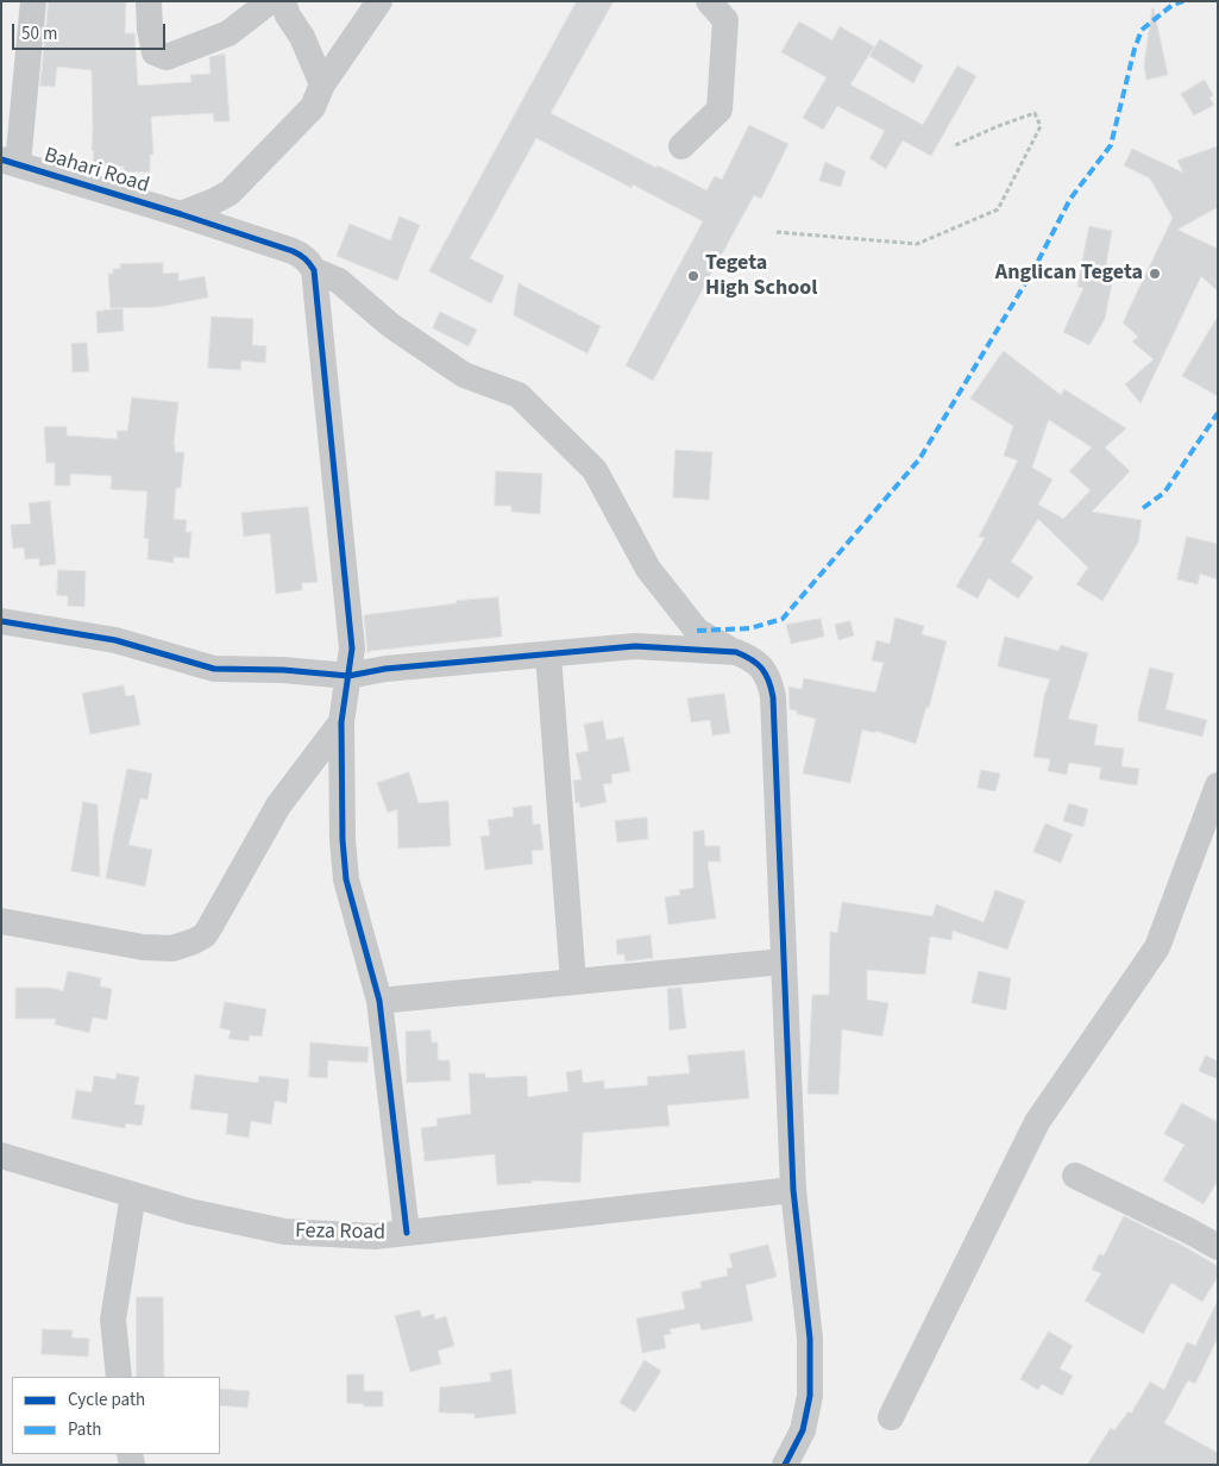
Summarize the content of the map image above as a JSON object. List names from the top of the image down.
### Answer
{
  "streets": {
    "street": ["Bahari Road", "Feza Road"]
  },
  "crossings": [
    ["Bahari Road", "Feza Road"]
  ],
  "places": ["Anglican Tegeta", "Tegeta High School"],
  "legend": ["Cycle path", "Path"],
  "scale_bar": "50 m"
}
